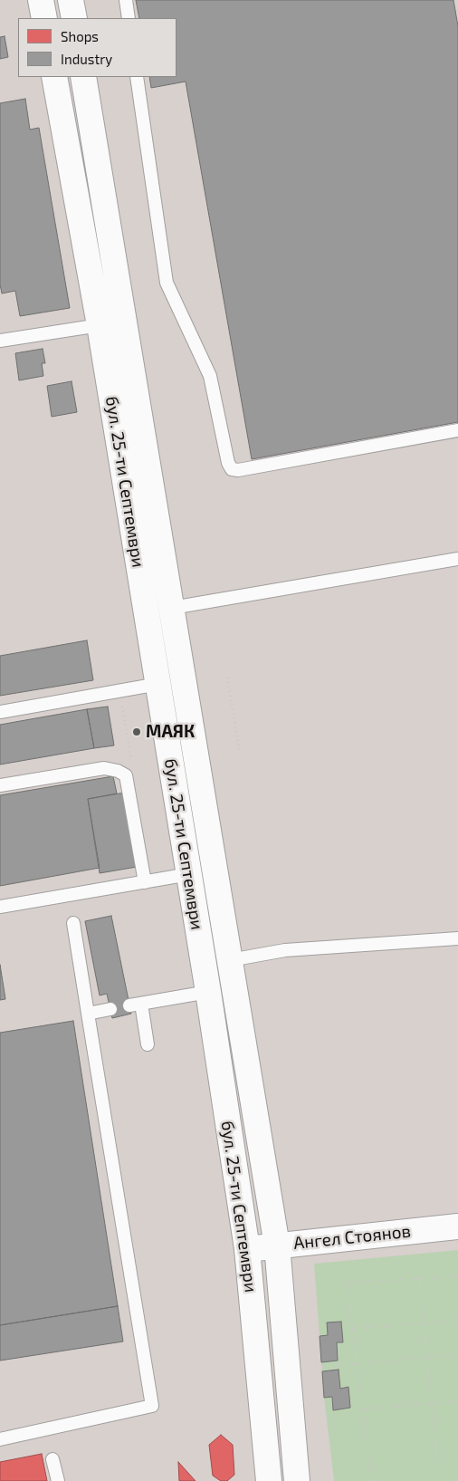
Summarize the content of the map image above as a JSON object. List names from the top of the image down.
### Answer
{
  "streets": {
    "main road": ["бул. 25-ти Септември", "Ангел Стоянов"]
  },
  "crossings": [
    ["бул. 25-ти Септември", "Ангел Стоянов"]
  ],
  "places": ["МАЯК"],
  "legend": ["Shops", "Industry"]
}
